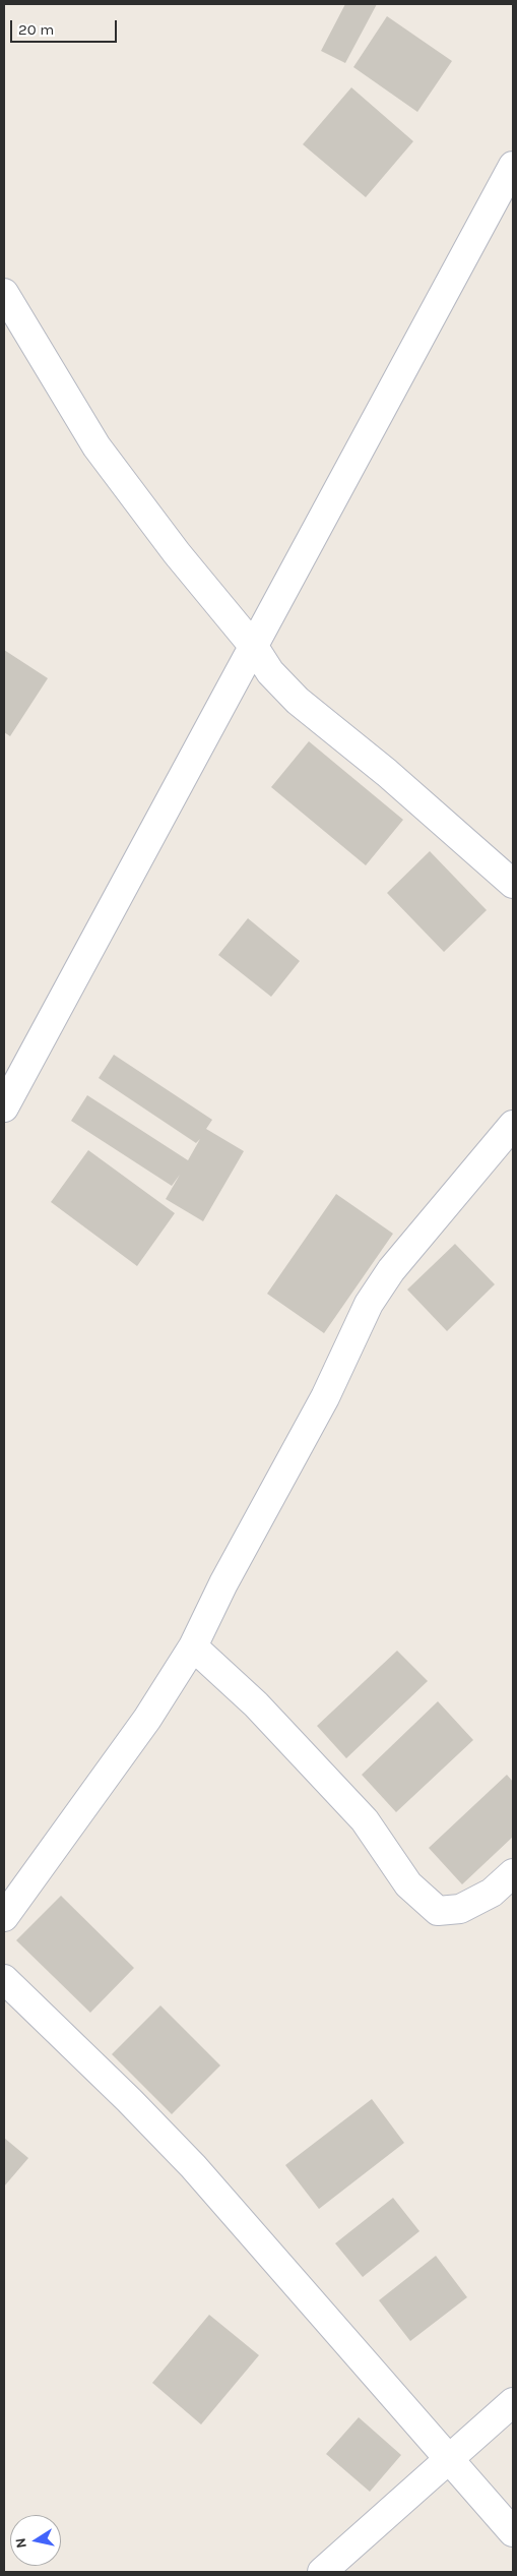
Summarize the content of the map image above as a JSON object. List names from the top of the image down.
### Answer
{
  "scale_bar": "20 m",
  "north": "left"
}
